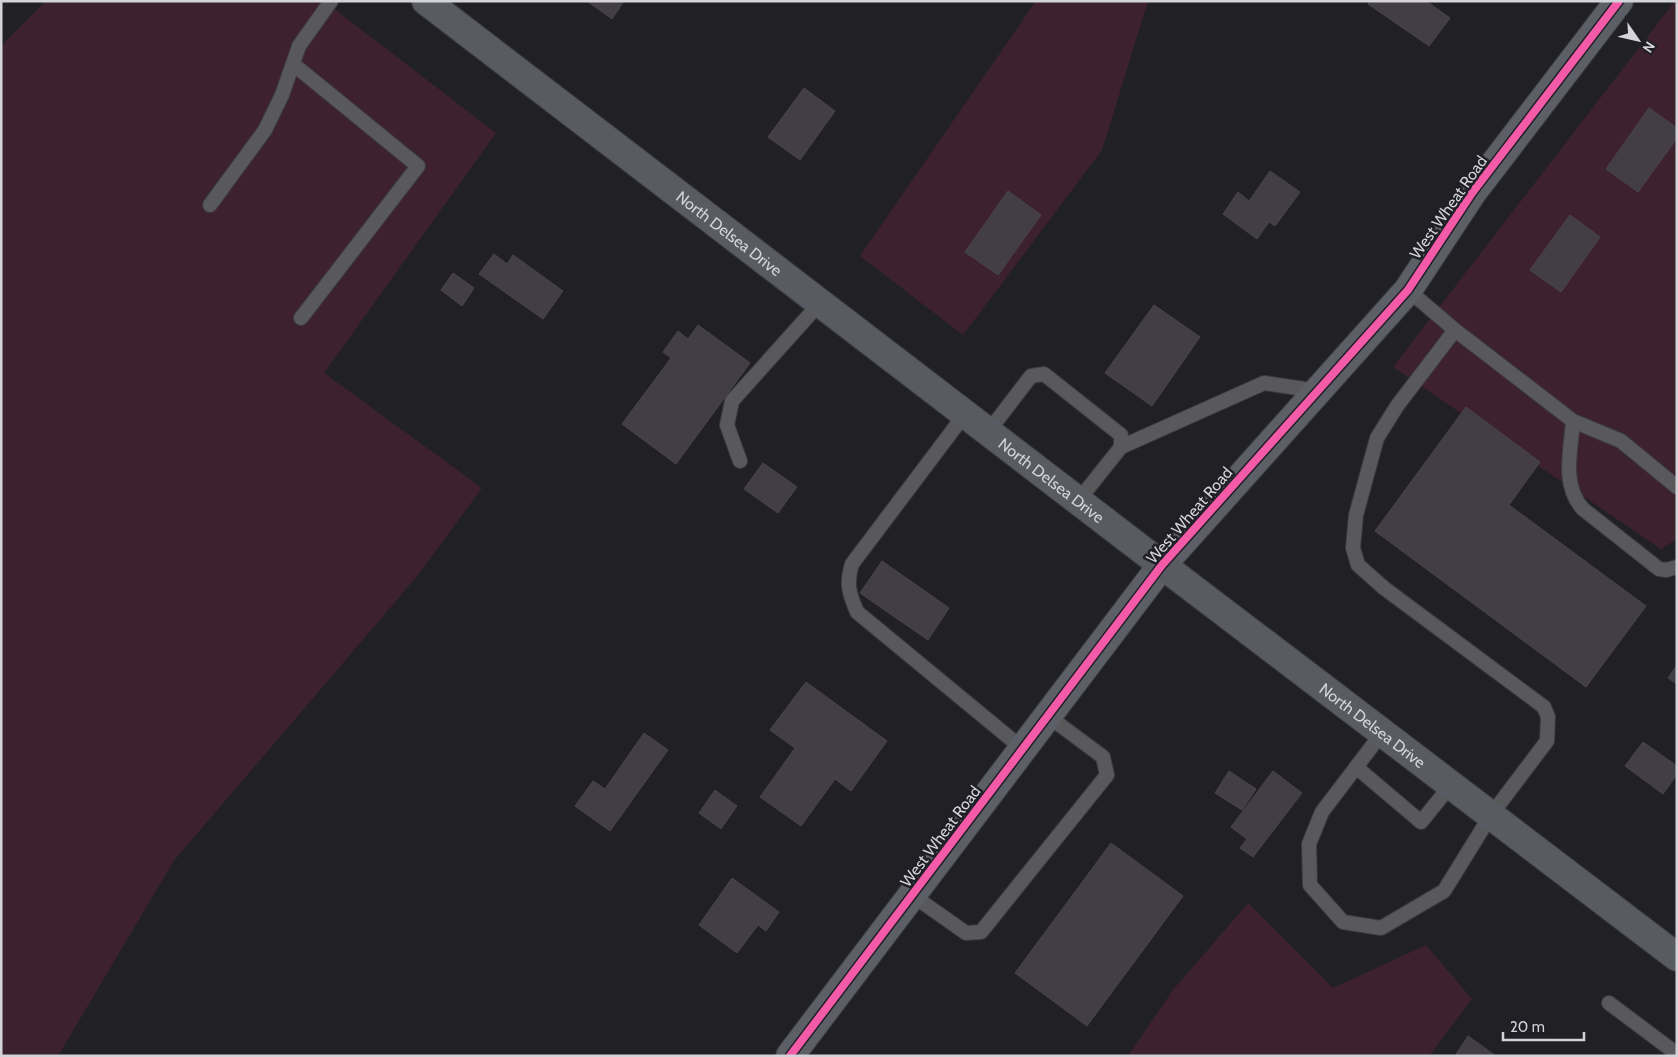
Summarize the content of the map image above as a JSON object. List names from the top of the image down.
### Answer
{
  "streets": {
    "main road": ["North Delsea Drive"],
    "street": ["West Wheat Road"]
  },
  "crossings": [
    ["West Wheat Road", "North Delsea Drive"]
  ],
  "scale_bar": "20 m",
  "north": "bottom right"
}
